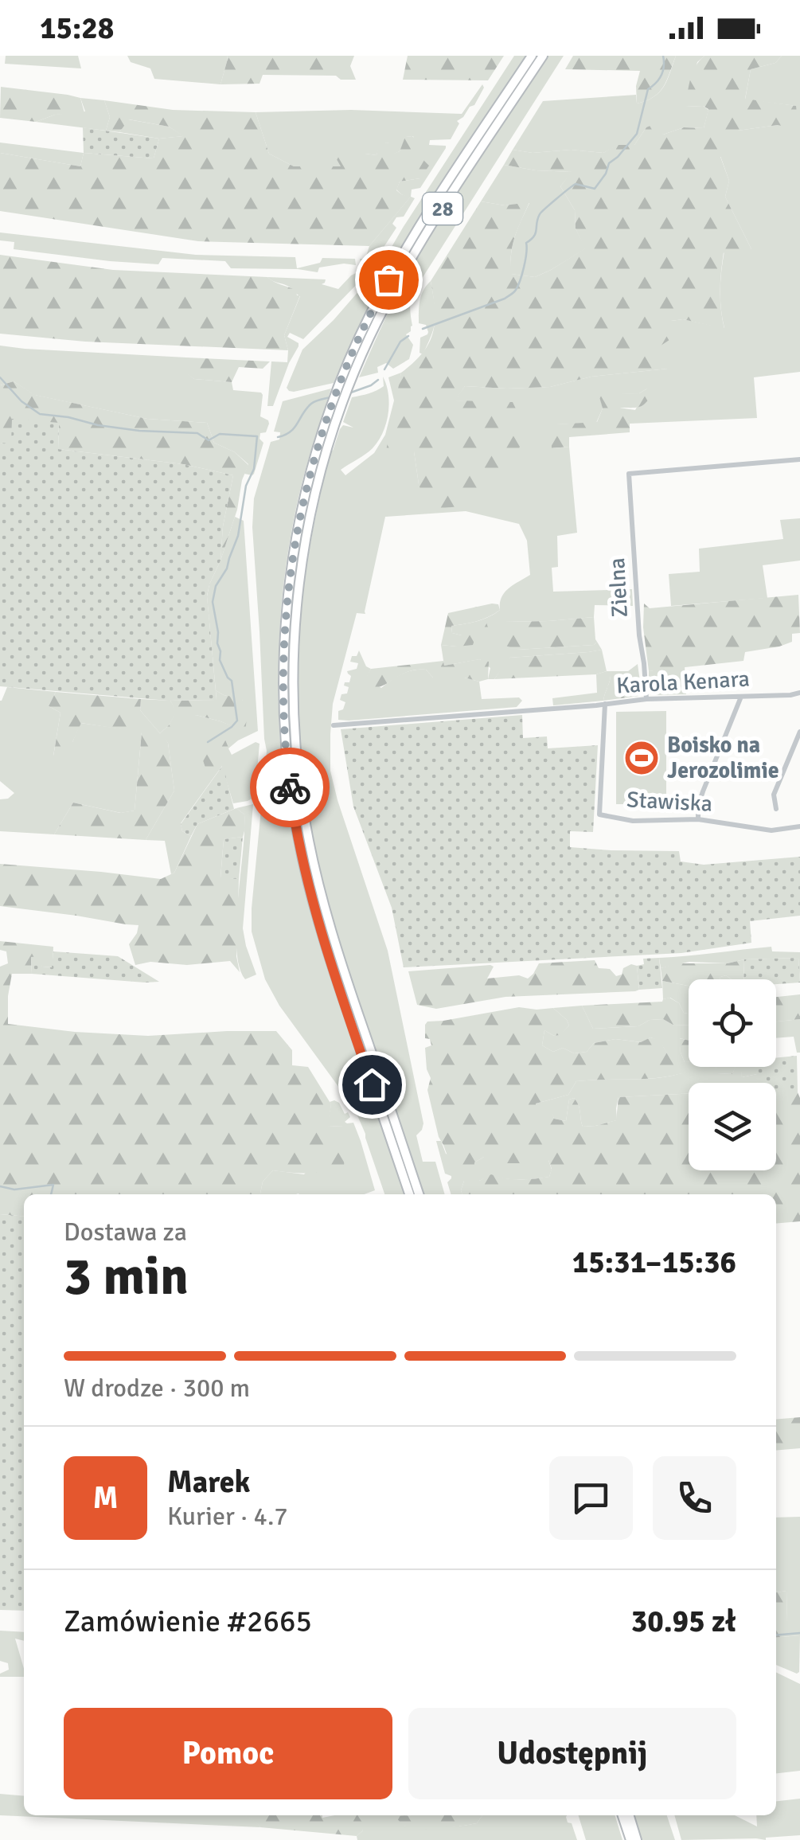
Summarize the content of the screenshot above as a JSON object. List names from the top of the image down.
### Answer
{
  "streets": {
    "main road": ["28"],
    "street": ["Zielna", "Karola Kenara", "Stawiska"]
  },
  "crossings": [
    ["Zielna", "Karola Kenara"],
    ["Karola Kenara", "Stawiska"]
  ],
  "places": {
    "sports": ["Boisko na Jerozolimie"]
  },
  "page": {
    "status": "15:28",
    "heading": ["3 min", "Dostawa za", "15:31–15:36"],
    "panel": [
      "Marek",
      "Kurier · 4.7",
      "Zamówienie #2665",
      "30.95 zł"
    ],
    "bar": "W drodze · 300 m",
    "round": "M",
    "buttons": ["Pomoc", "Udostępnij"]
  }
}
